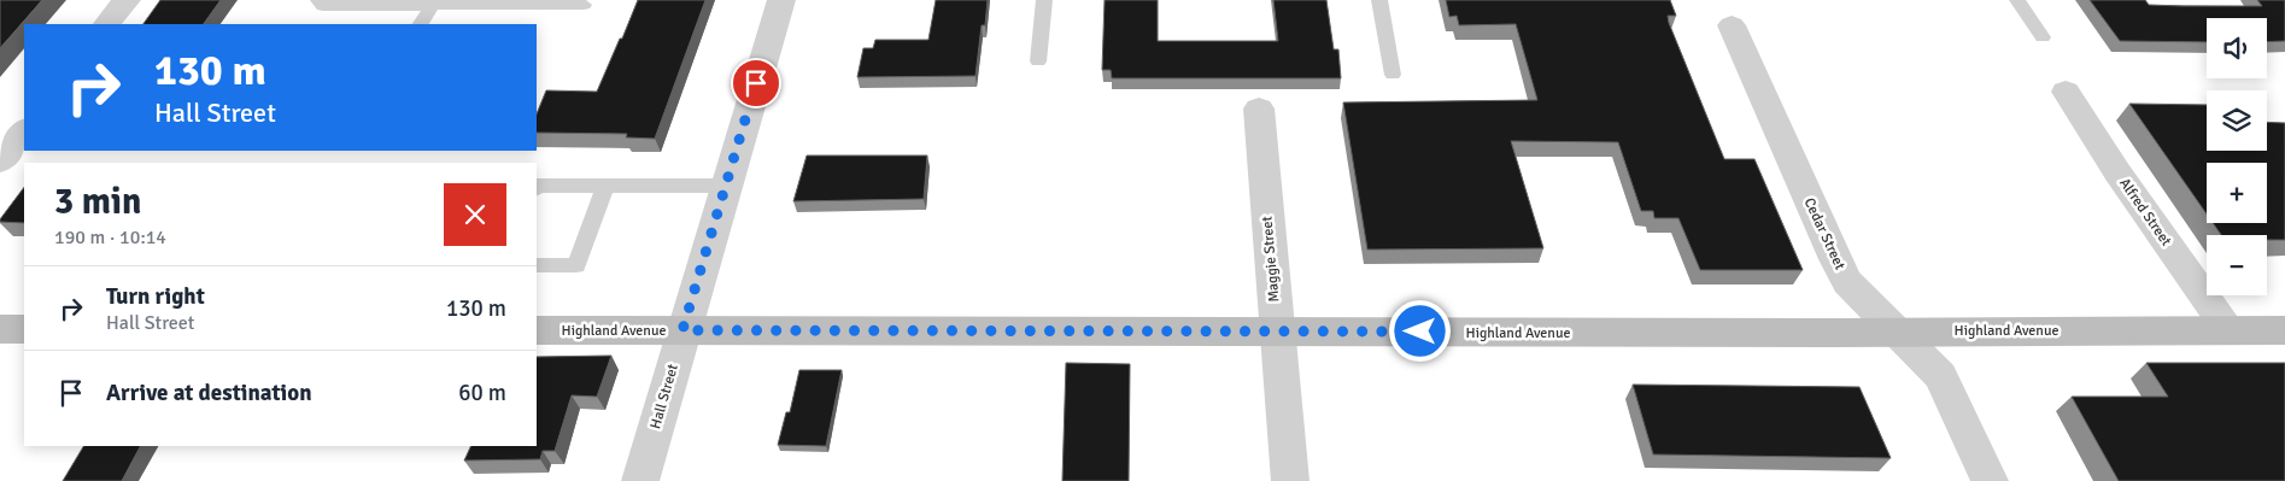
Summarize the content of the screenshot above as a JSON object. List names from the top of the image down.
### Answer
{
  "streets": {
    "main road": ["Highland Avenue"],
    "street": [
      "Alfred Street",
      "Cedar Street",
      "Maggie Street",
      "Hall Street"
    ]
  },
  "crossings": [
    ["Alfred Street", "Highland Avenue"],
    ["Cedar Street", "Highland Avenue"],
    ["Maggie Street", "Highland Avenue"],
    ["Highland Avenue", "Hall Street"]
  ],
  "page": {
    "map_buttons": ["+", "−"],
    "turn": ["130 m", "Hall Street"],
    "heading": ["3 min", "190 m · 10:14"],
    "list": [
      {
        "name": "Turn right",
        "note": "Hall Street",
        "value": "130 m"
      },
      {
        "name": "Arrive at destination",
        "value": "60 m"
      }
    ]
  }
}
